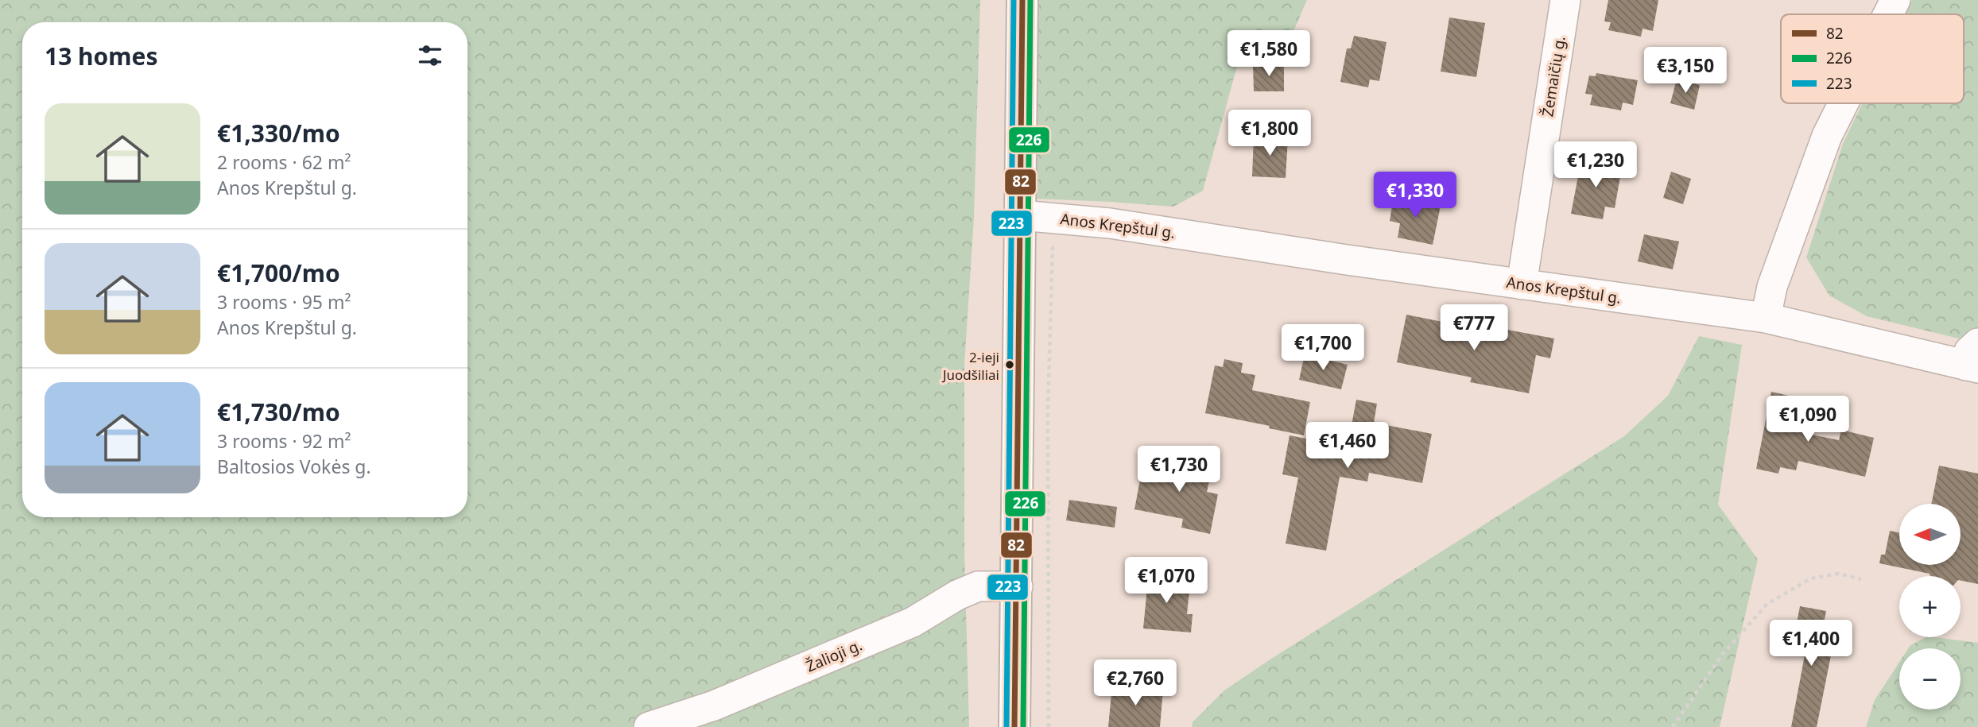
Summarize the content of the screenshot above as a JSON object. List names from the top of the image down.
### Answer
{
  "streets": {
    "street": ["Žemaičių g.", "Anos Krepštul g.", "Žalioji g."]
  },
  "crossings": [
    ["Žemaičių g.", "Anos Krepštul g."]
  ],
  "places": ["2-ieji Juodšiliai"],
  "lines": ["transit line 82", "transit line 226", "transit line 223"],
  "legend": ["82", "226", "223"],
  "north": "left",
  "page": {
    "heading": "13 homes",
    "price": [
      "€1,580",
      "€3,150",
      "€1,800",
      "€1,230",
      "€1,330",
      "€777",
      "€1,700",
      "€1,090",
      "€1,460",
      "€1,730",
      "€1,070",
      "€1,400",
      "€2,760"
    ],
    "list": [
      {
        "name": "€1,330/mo",
        "note": "2 rooms · 62 m² · Anos Krepštul g."
      },
      {
        "name": "€1,700/mo",
        "note": "3 rooms · 95 m² · Anos Krepštul g."
      },
      {
        "name": "€1,730/mo",
        "note": "3 rooms · 92 m² · Baltosios Vokės g."
      }
    ],
    "map_buttons": ["+", "−"]
  }
}
